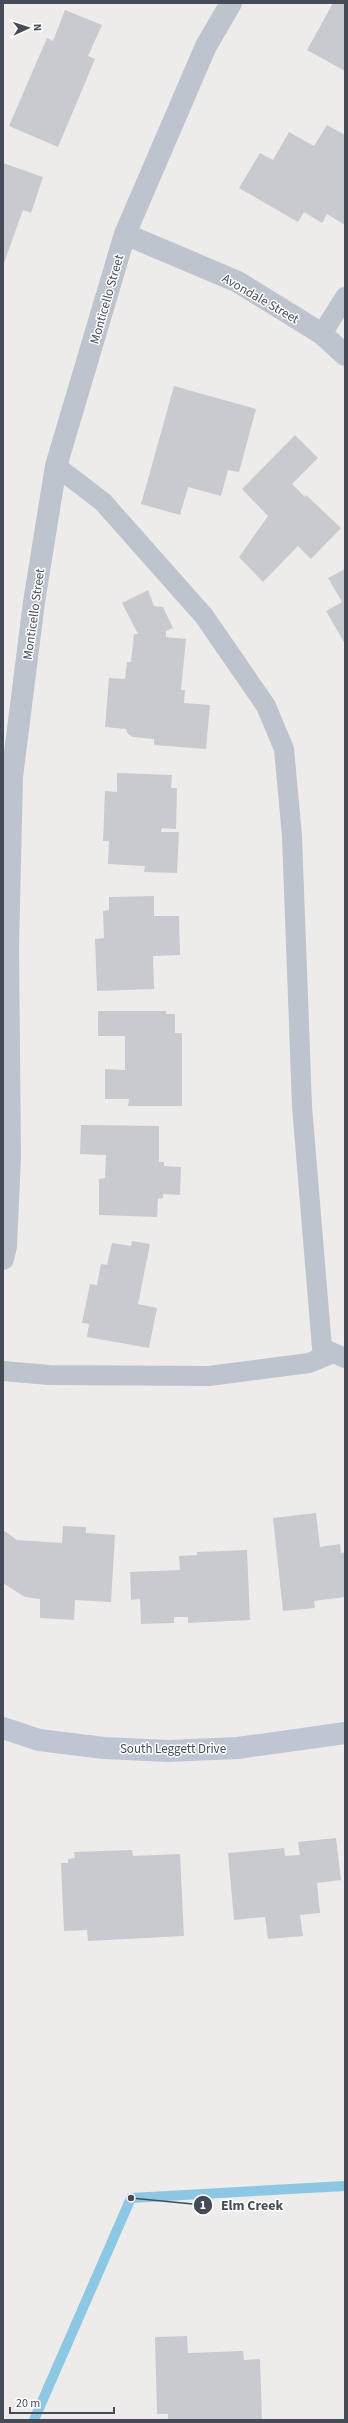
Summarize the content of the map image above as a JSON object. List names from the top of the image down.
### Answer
{
  "streets": {
    "street": ["Avondale Street", "Monticello Street", "South Leggett Drive"]
  },
  "crossings": [
    ["Avondale Street", "Monticello Street"]
  ],
  "places": ["Elm Creek"],
  "scale_bar": "20 m",
  "north": "right"
}
